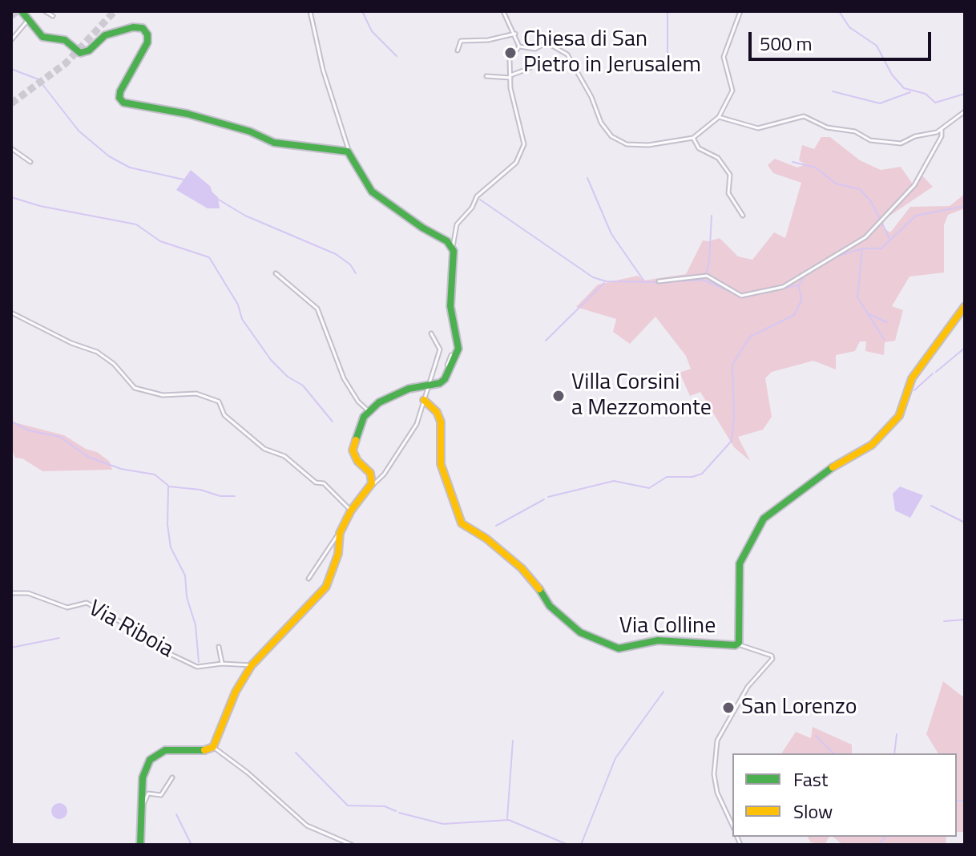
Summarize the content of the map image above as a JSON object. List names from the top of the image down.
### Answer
{
  "streets": {
    "main road": ["Via Colline"],
    "street": ["Via Riboia"]
  },
  "places": ["Chiesa di San Pietro in Jerusalem", "Villa Corsini a Mezzomonte", "San Lorenzo"],
  "legend": ["Fast", "Slow"],
  "scale_bar": "500 m"
}
